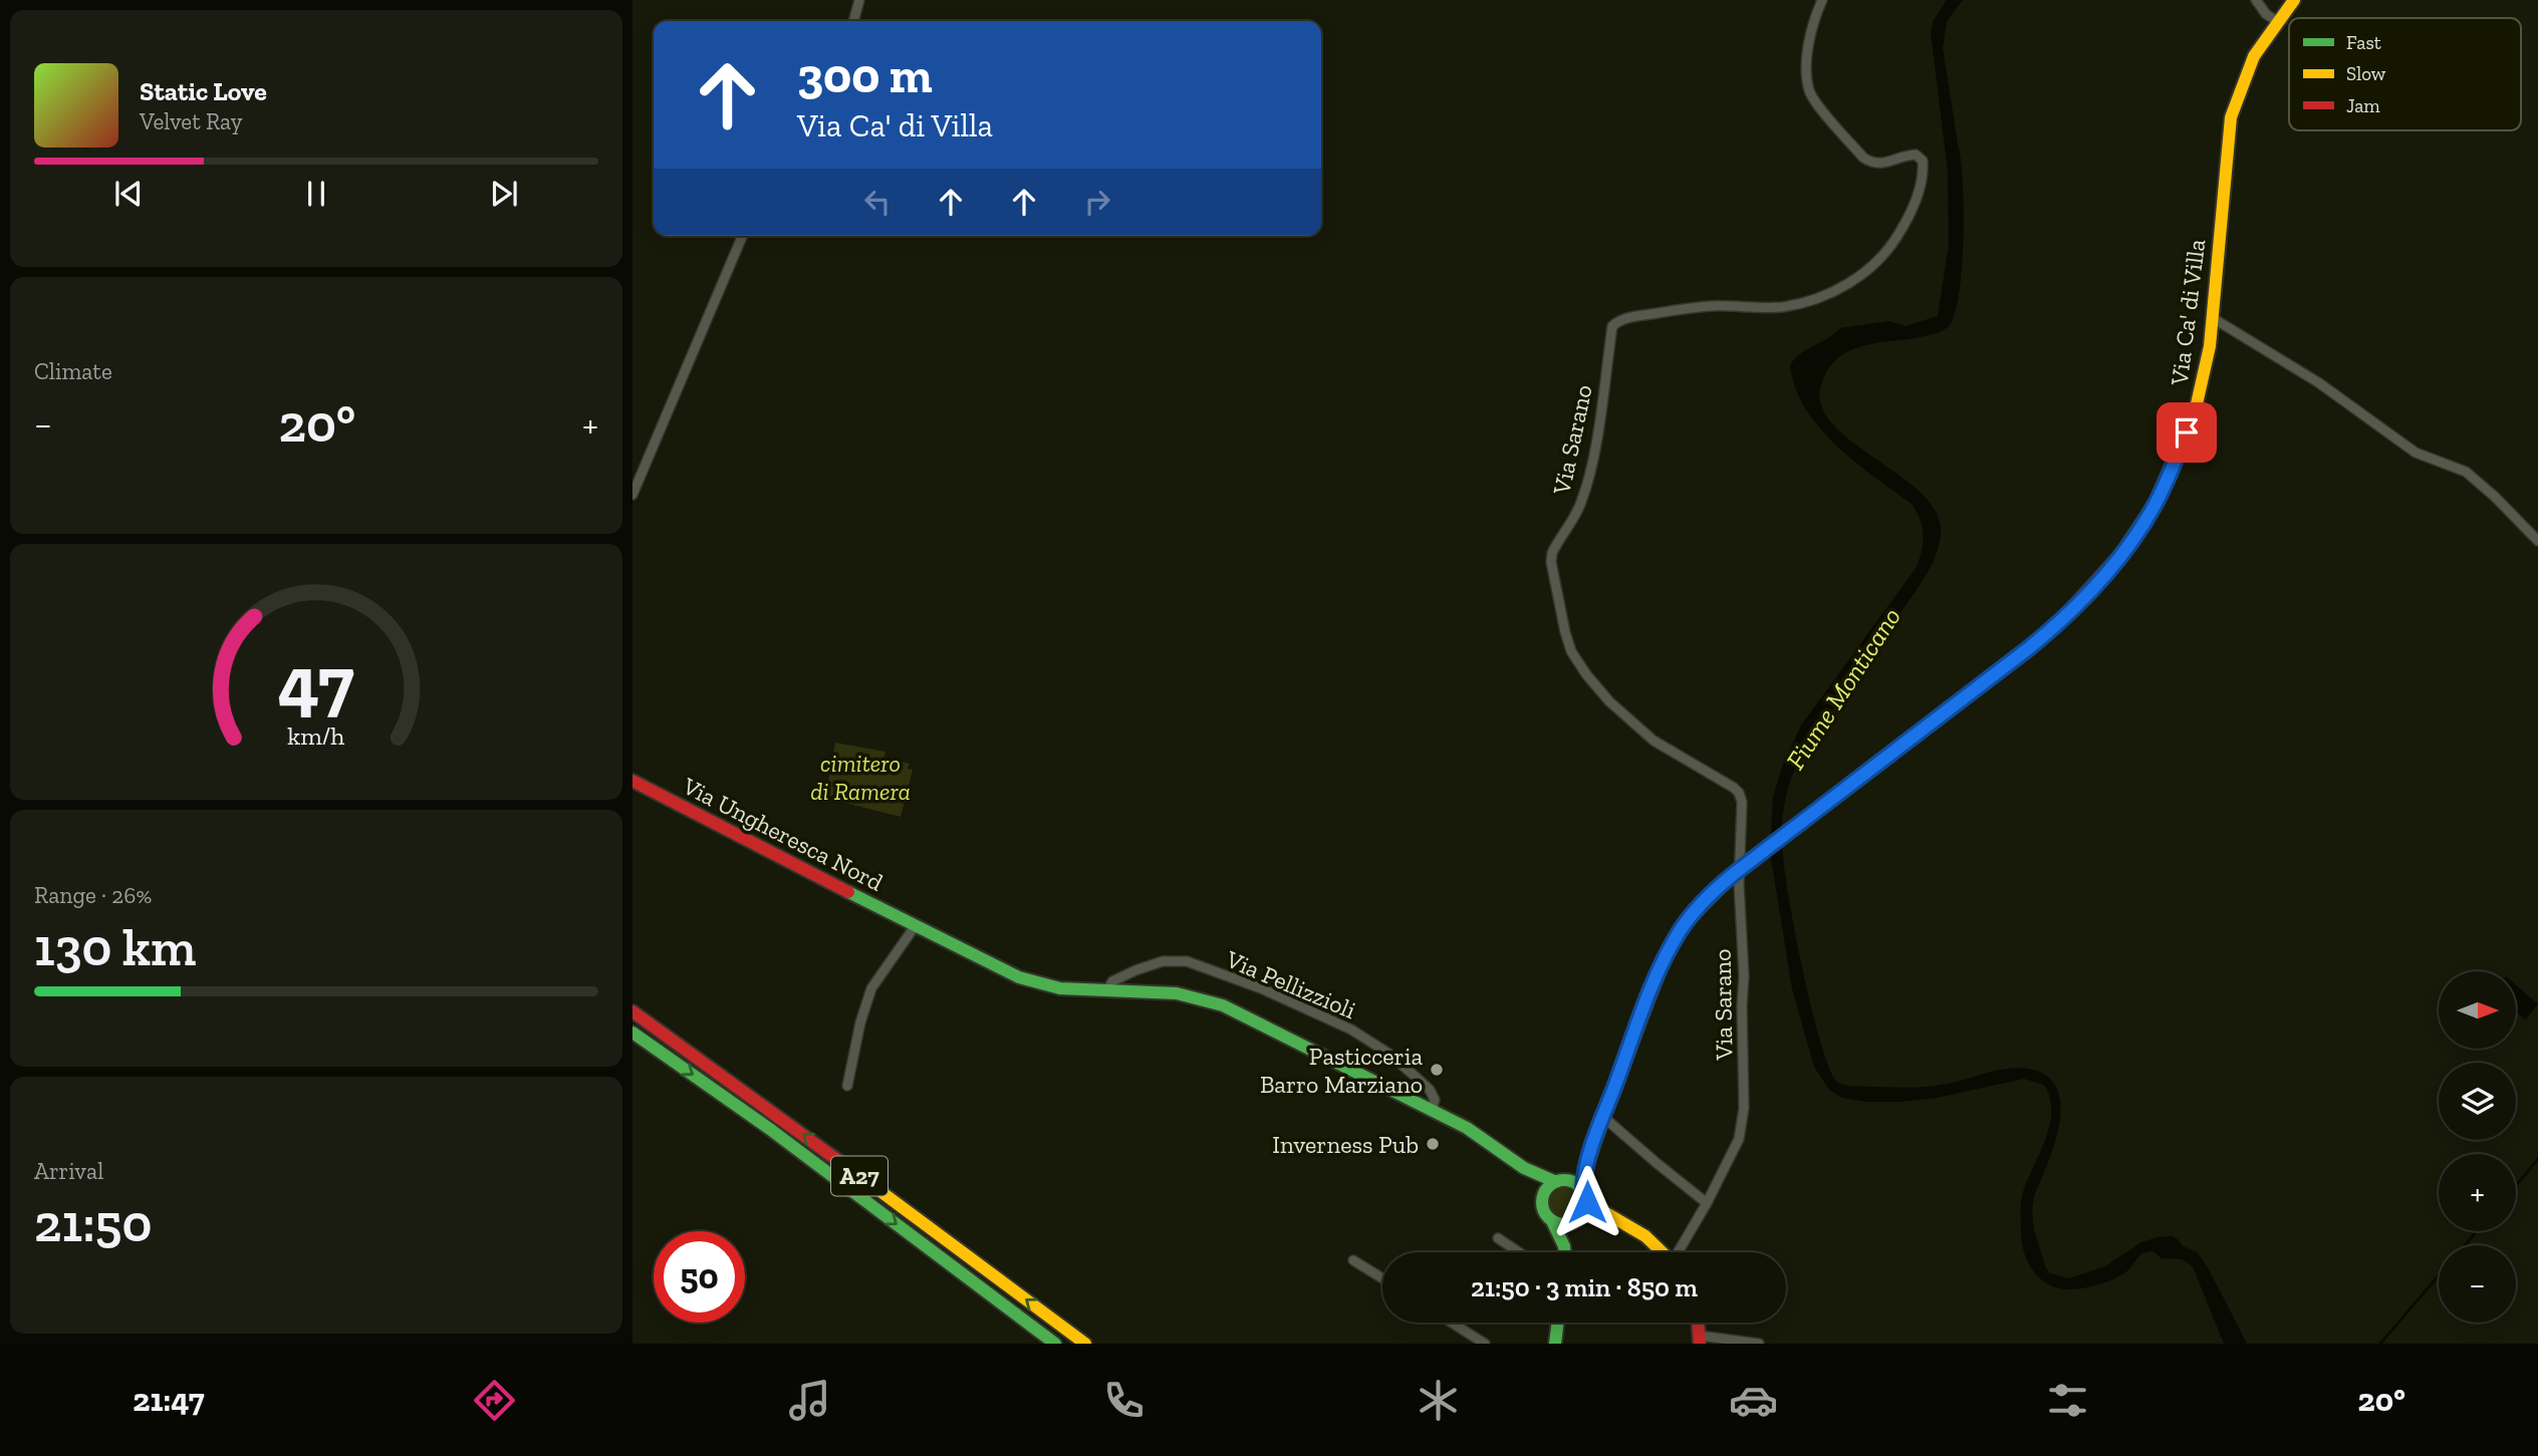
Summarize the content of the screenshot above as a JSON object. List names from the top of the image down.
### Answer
{
  "streets": {
    "main road": ["Via Ca' di Villa", "Via Ungheresca Nord", "A27"],
    "street": ["Via Sarano", "Via Pellizzioli"]
  },
  "crossings": [
    ["Via Ca' di Villa", "Via Ungheresca Nord"],
    ["Via Ungheresca Nord", "Via Pellizzioli"]
  ],
  "water": ["Fiume Monticano"],
  "parks": ["cimitero di Ramera"],
  "places": ["Pasticceria Barro Marziano", "Inverness Pub"],
  "legend": ["Fast", "Slow", "Jam"],
  "north": "right",
  "page": {
    "turn": ["300 m", "Via Ca' di Villa"],
    "song": ["Static Love", "Velvet Ray"],
    "tile": [
      "Climate",
      ["Range · 26%", "130 km"],
      ["Arrival", "21:50"]
    ],
    "heat": ["−", "20°", "+"],
    "map_buttons": ["+", "−"],
    "limit": "50",
    "trip": "21:50 · 3 min · 850 m",
    "tabs": ["21:47", "20°"],
    "gauge": ["47", "km/h"]
  }
}
